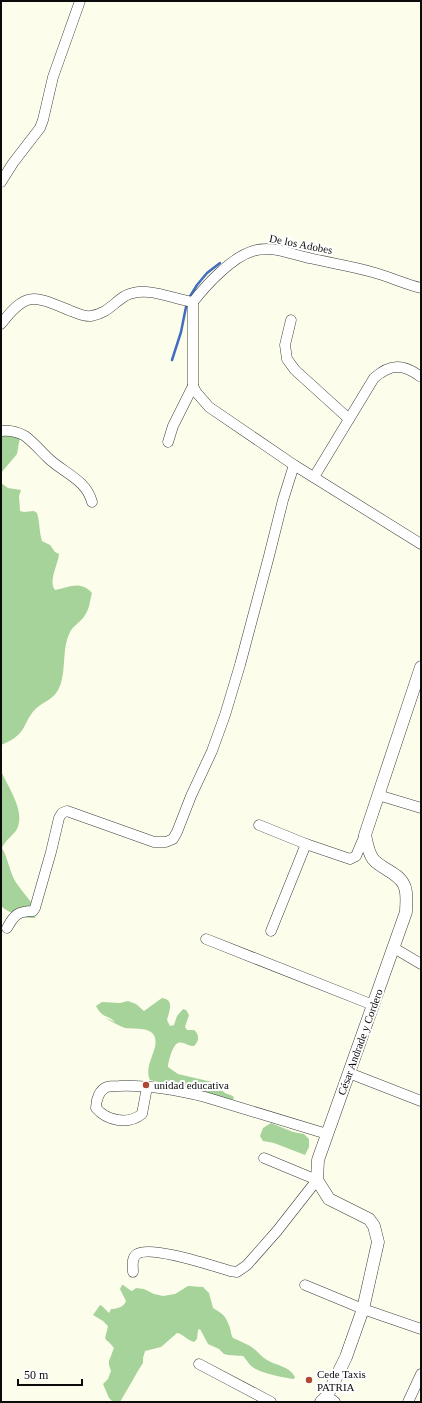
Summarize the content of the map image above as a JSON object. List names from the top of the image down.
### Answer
{
  "streets": {
    "street": ["De los Adobes", "César Andrade y Cordero"]
  },
  "places": ["unidad educativa", "Cede Taxis PATRIA"],
  "scale_bar": "50 m"
}
